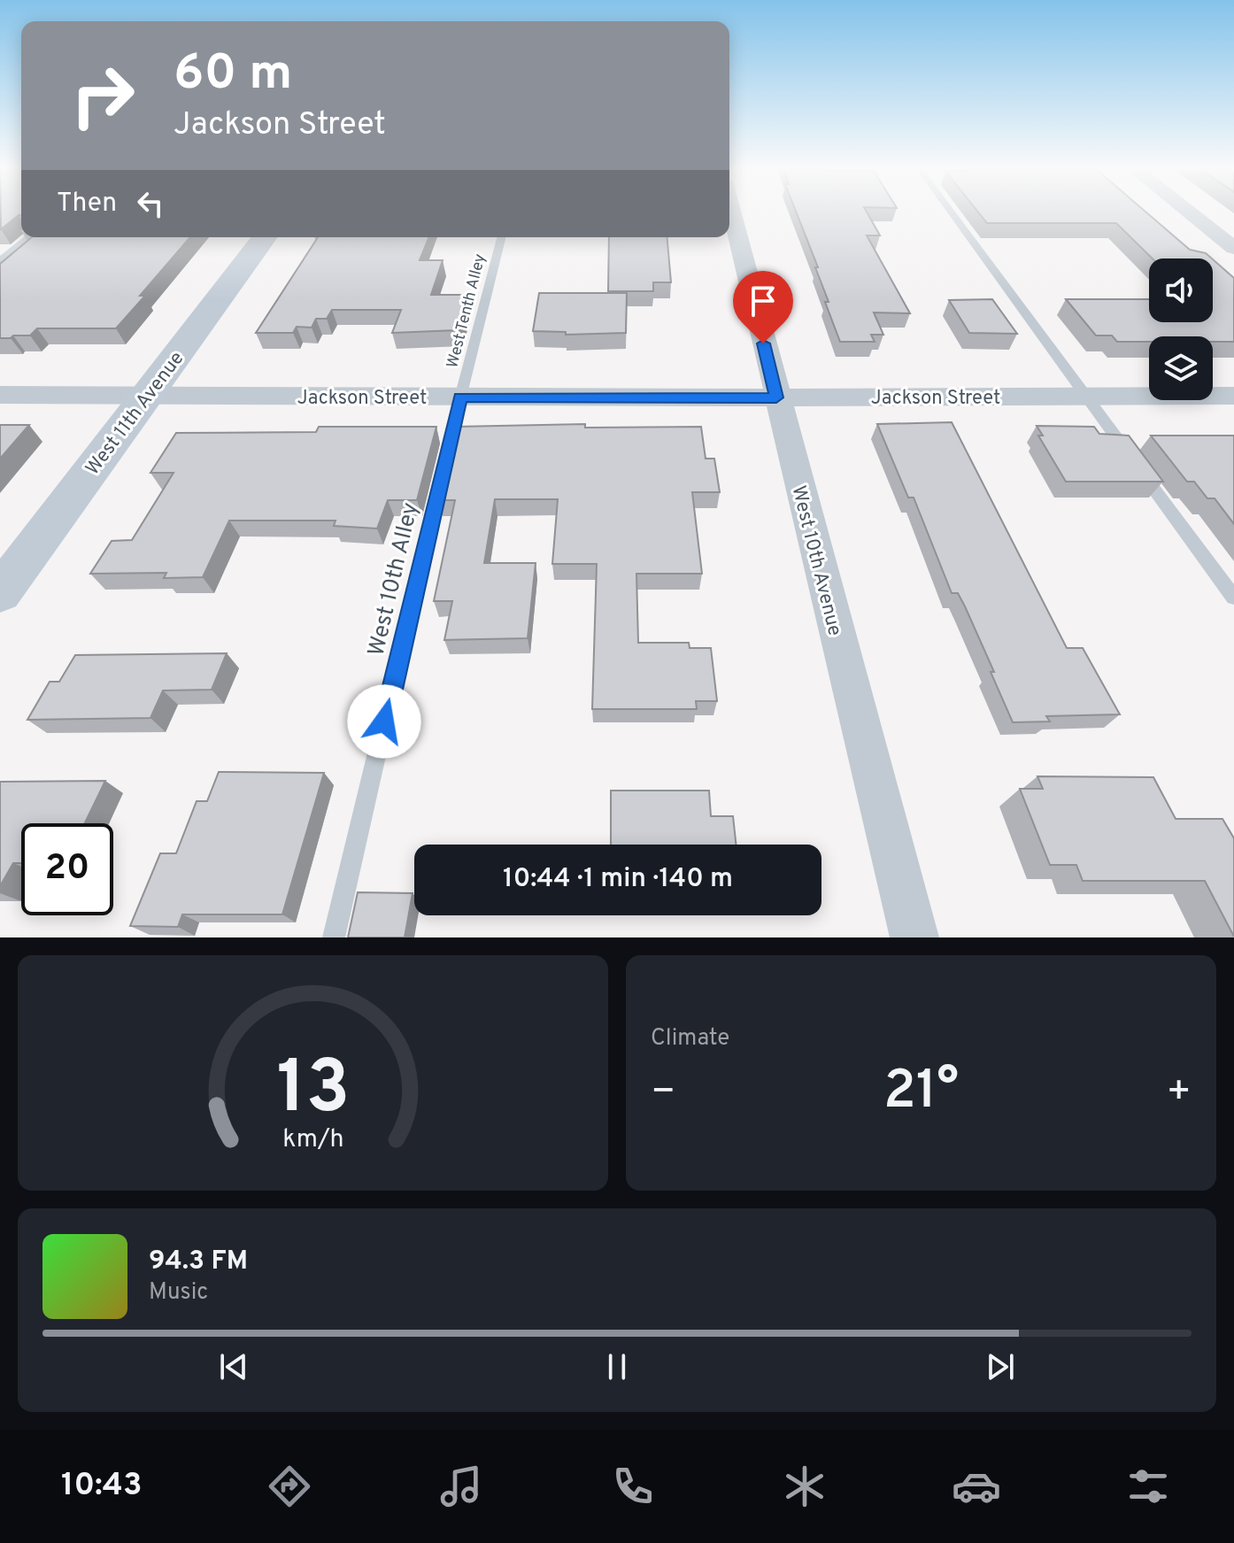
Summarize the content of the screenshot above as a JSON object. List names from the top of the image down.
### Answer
{
  "streets": {
    "main road": ["West 11th Avenue"],
    "street": ["Jackson Street", "West 10th Avenue"],
    "lane": ["West Tenth Alley", "West 10th Alley"]
  },
  "crossings": [
    ["West Tenth Alley", "Jackson Street"],
    ["West Tenth Alley", "West 10th Alley"],
    ["Jackson Street", "West 11th Avenue"],
    ["Jackson Street", "West 10th Avenue"],
    ["Jackson Street", "West 10th Alley"]
  ],
  "page": {
    "turn": ["60 m", "Jackson Street"],
    "then": "Then",
    "limit": "20",
    "trip": "10:44 · 1 min · 140 m",
    "tile": "Climate",
    "heat": ["−", "21°", "+"],
    "song": ["94.3 FM", "Music"],
    "tabs": "10:43",
    "gauge": ["13", "km/h"]
  }
}
